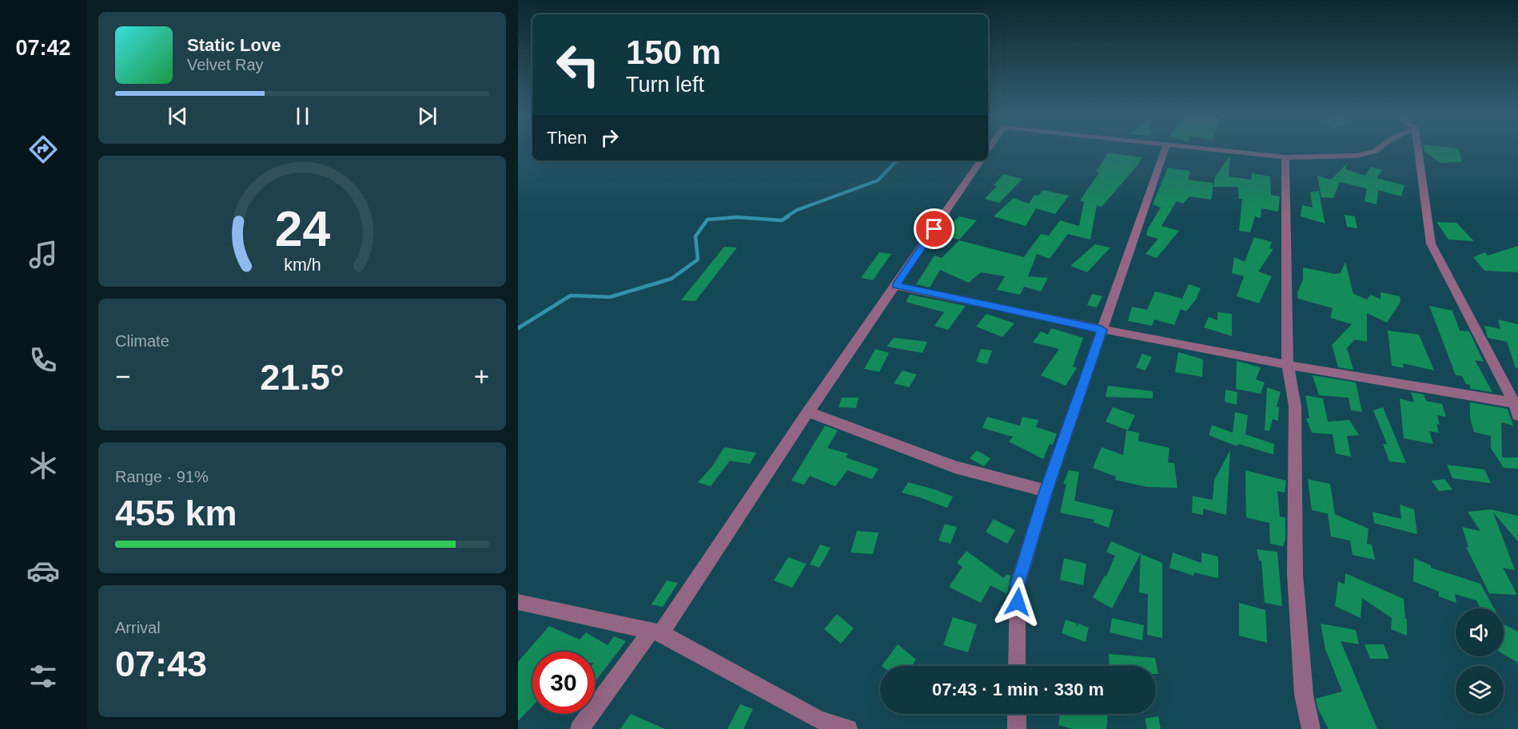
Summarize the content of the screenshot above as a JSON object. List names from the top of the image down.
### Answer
{
  "page": {
    "tabs": "07:42",
    "turn": ["150 m", "Turn left"],
    "song": ["Static Love", "Velvet Ray"],
    "then": "Then",
    "tile": [
      "Climate",
      ["Range · 91%", "455 km"],
      ["Arrival", "07:43"]
    ],
    "heat": ["−", "21.5°", "+"],
    "limit": "30",
    "trip": "07:43 · 1 min · 330 m",
    "gauge": ["24", "km/h"]
  }
}
